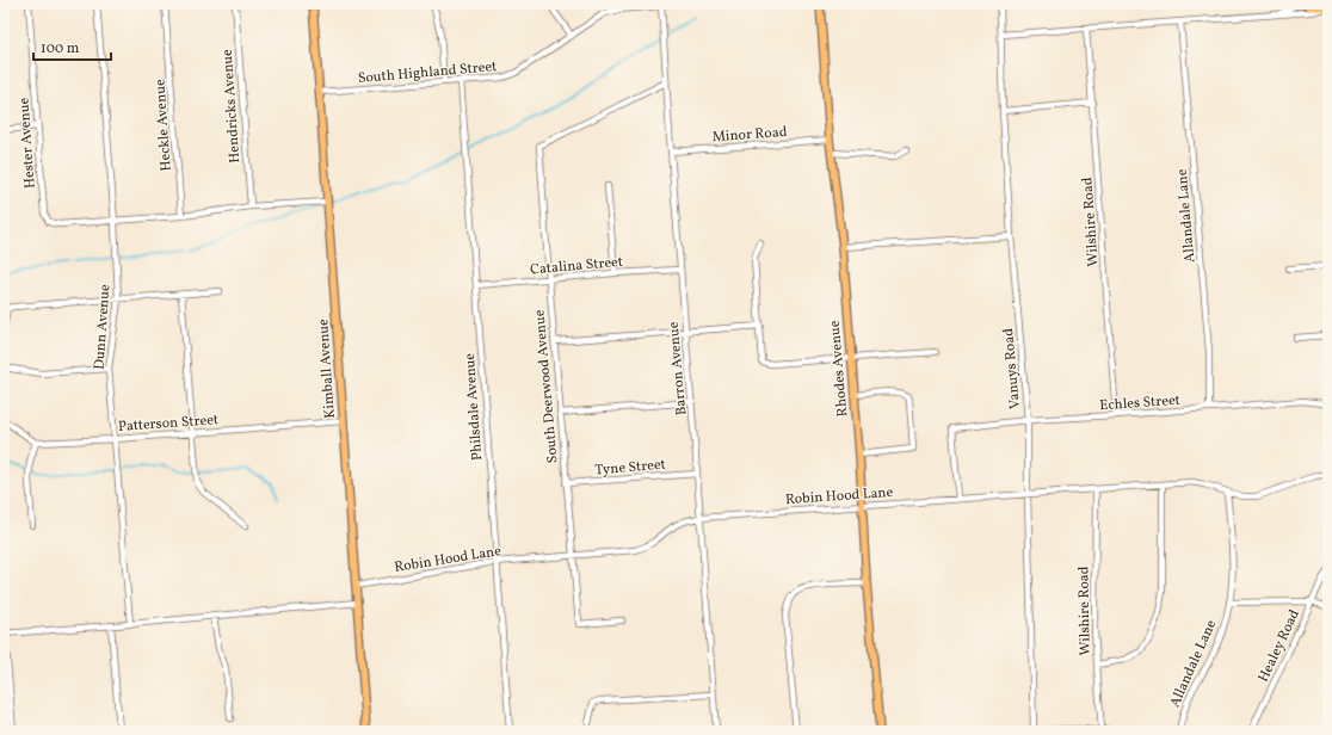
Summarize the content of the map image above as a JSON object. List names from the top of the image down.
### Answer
{
  "streets": {
    "main road": ["Kimball Avenue", "Rhodes Avenue"],
    "street": [
      "South Highland Street",
      "Hendricks Avenue",
      "Heckle Avenue",
      "Minor Road",
      "Hester Avenue",
      "Allandale Lane",
      "Wilshire Road",
      "Catalina Street",
      "Dunn Avenue",
      "Barron Avenue",
      "Vanuys Road",
      "South Deerwood Avenue",
      "Echles Street",
      "Philsdale Avenue",
      "Patterson Street",
      "Tyne Street",
      "Robin Hood Lane",
      "Healey Road"
    ]
  },
  "crossings": [
    ["South Highland Street", "Kimball Avenue"],
    ["South Highland Street", "Barron Avenue"],
    ["South Highland Street", "Philsdale Avenue"],
    ["Minor Road", "Barron Avenue"],
    ["Minor Road", "Rhodes Avenue"],
    ["Hester Avenue", "Dunn Avenue"],
    ["Allandale Lane", "Echles Street"],
    ["Allandale Lane", "Robin Hood Lane"],
    ["Wilshire Road", "Echles Street"],
    ["Wilshire Road", "Robin Hood Lane"],
    ["Catalina Street", "Barron Avenue"],
    ["Catalina Street", "South Deerwood Avenue"],
    ["Catalina Street", "Philsdale Avenue"],
    ["Dunn Avenue", "Patterson Street"],
    ["Kimball Avenue", "Patterson Street"],
    ["Kimball Avenue", "Robin Hood Lane"],
    ["Barron Avenue", "South Deerwood Avenue"],
    ["Barron Avenue", "Tyne Street"],
    ["Barron Avenue", "Robin Hood Lane"],
    ["Rhodes Avenue", "Robin Hood Lane"],
    ["Vanuys Road", "Echles Street"],
    ["Vanuys Road", "Robin Hood Lane"],
    ["South Deerwood Avenue", "Tyne Street"],
    ["South Deerwood Avenue", "Robin Hood Lane"],
    ["Echles Street", "Robin Hood Lane"],
    ["Philsdale Avenue", "Robin Hood Lane"]
  ],
  "scale_bar": "100 m"
}
